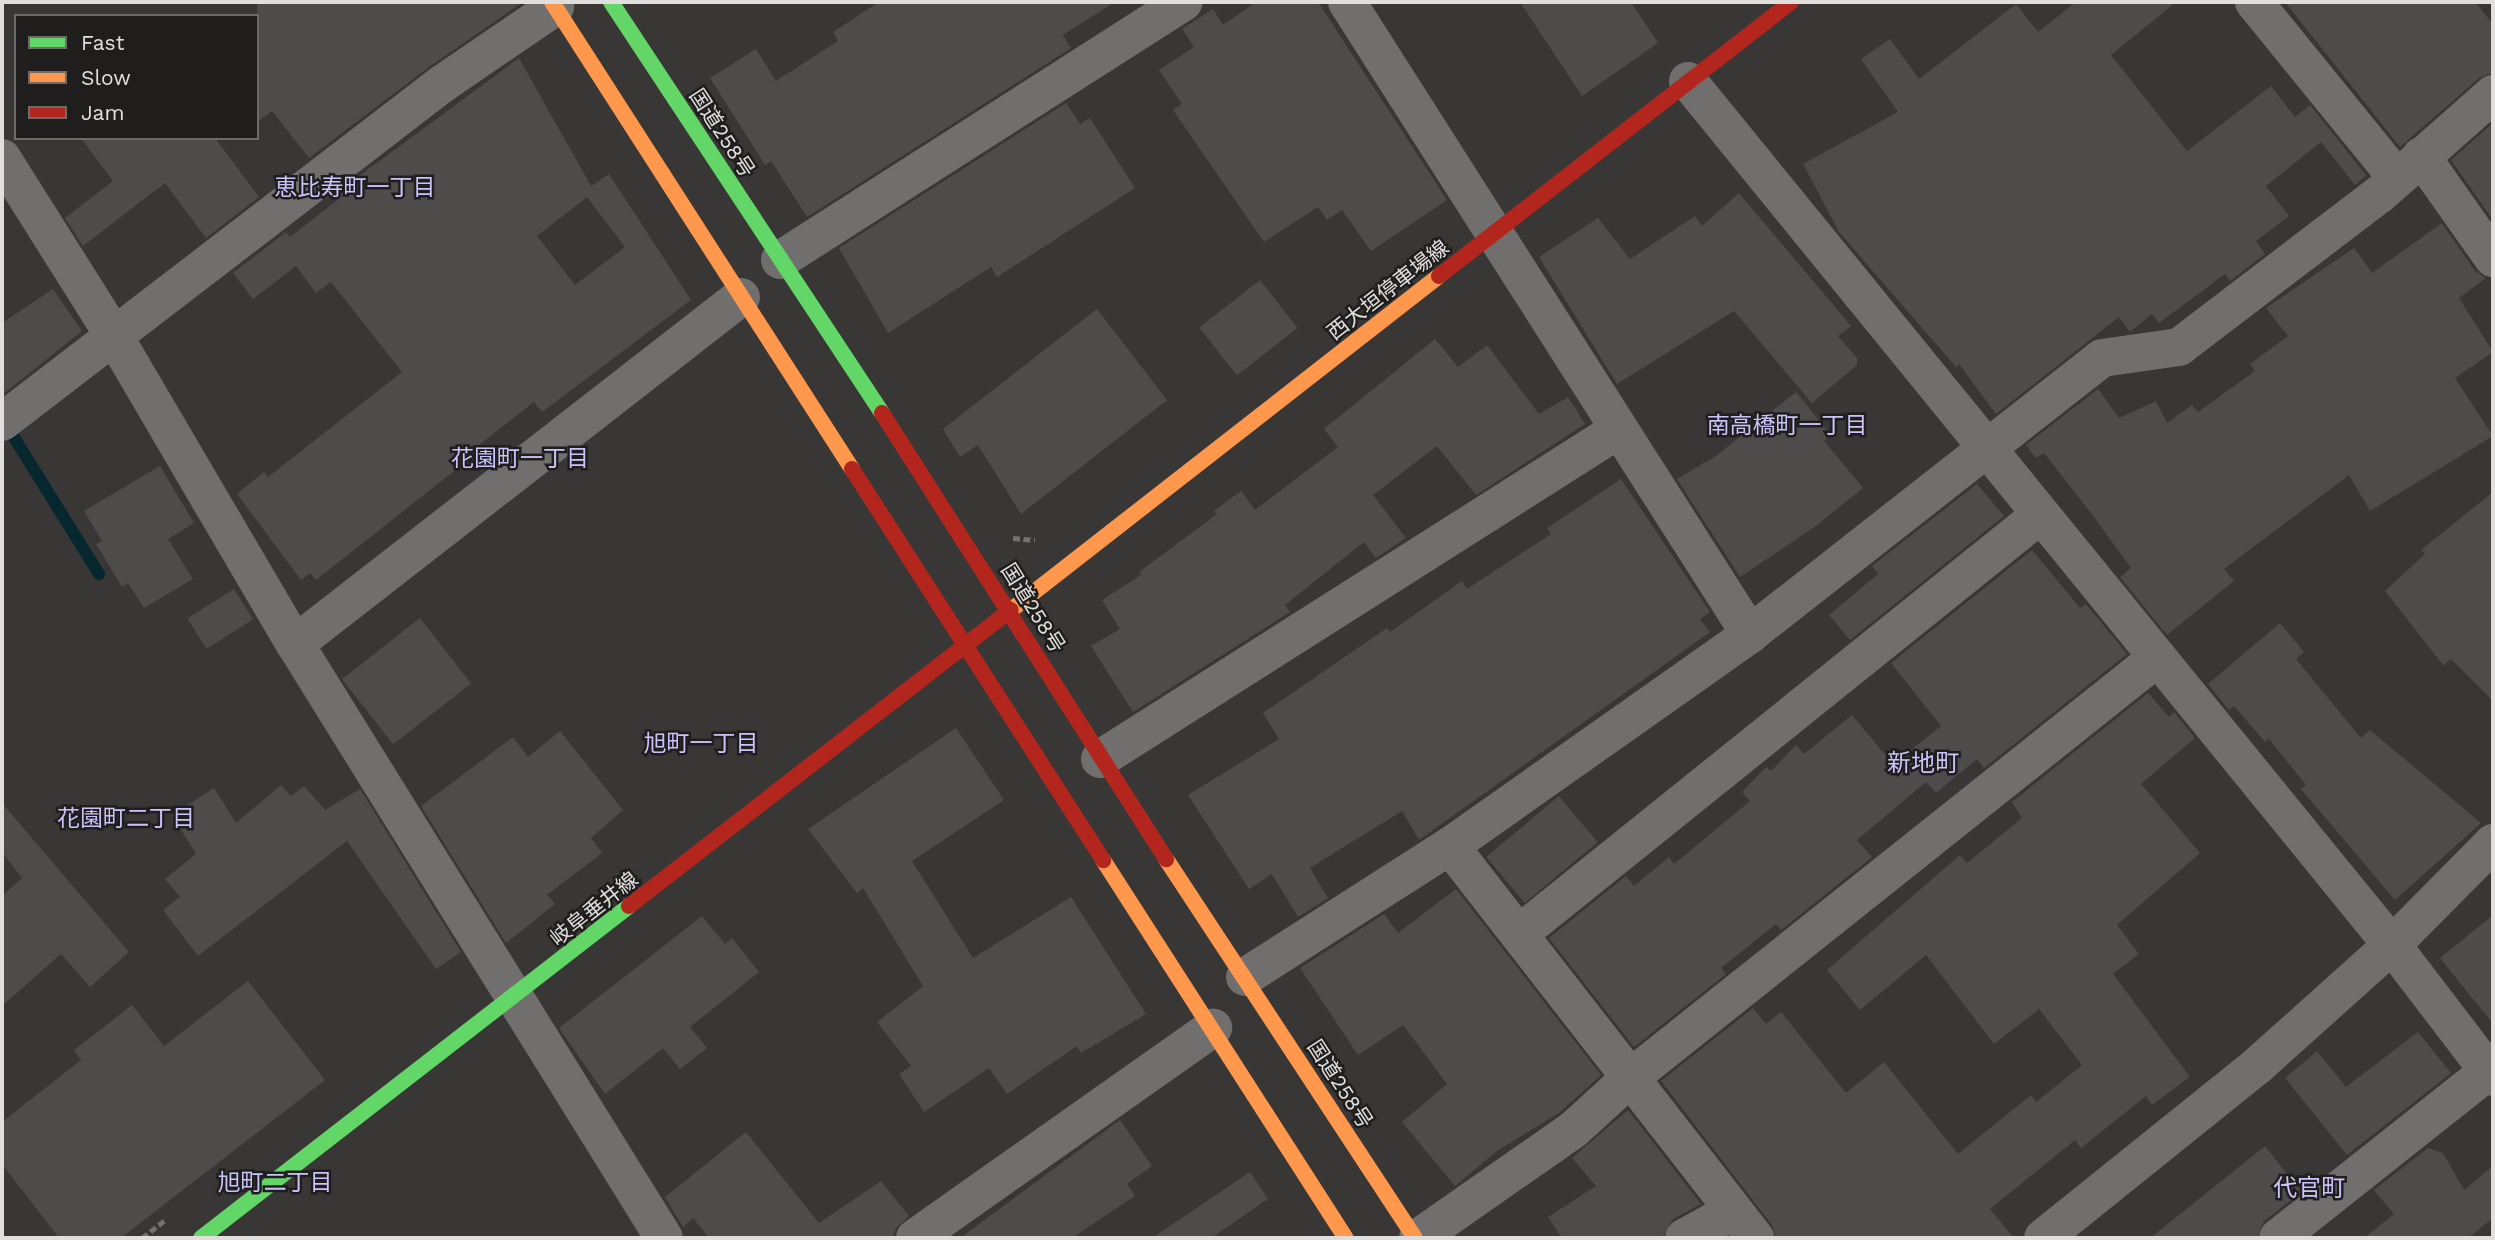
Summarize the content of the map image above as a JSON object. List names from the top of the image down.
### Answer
{
  "streets": {
    "main road": ["国道258号", "西大垣停車場線", "岐阜垂井線"]
  },
  "crossings": [
    ["国道258号", "西大垣停車場線"],
    ["国道258号", "岐阜垂井線"],
    ["西大垣停車場線", "岐阜垂井線"]
  ],
  "districts": [
    "恵比寿町一丁目",
    "南高橋町一丁目",
    "花園町一丁目",
    "旭町一丁目",
    "新地町",
    "花園町二丁目",
    "旭町二丁目",
    "代官町"
  ],
  "legend": ["Fast", "Slow", "Jam"]
}
